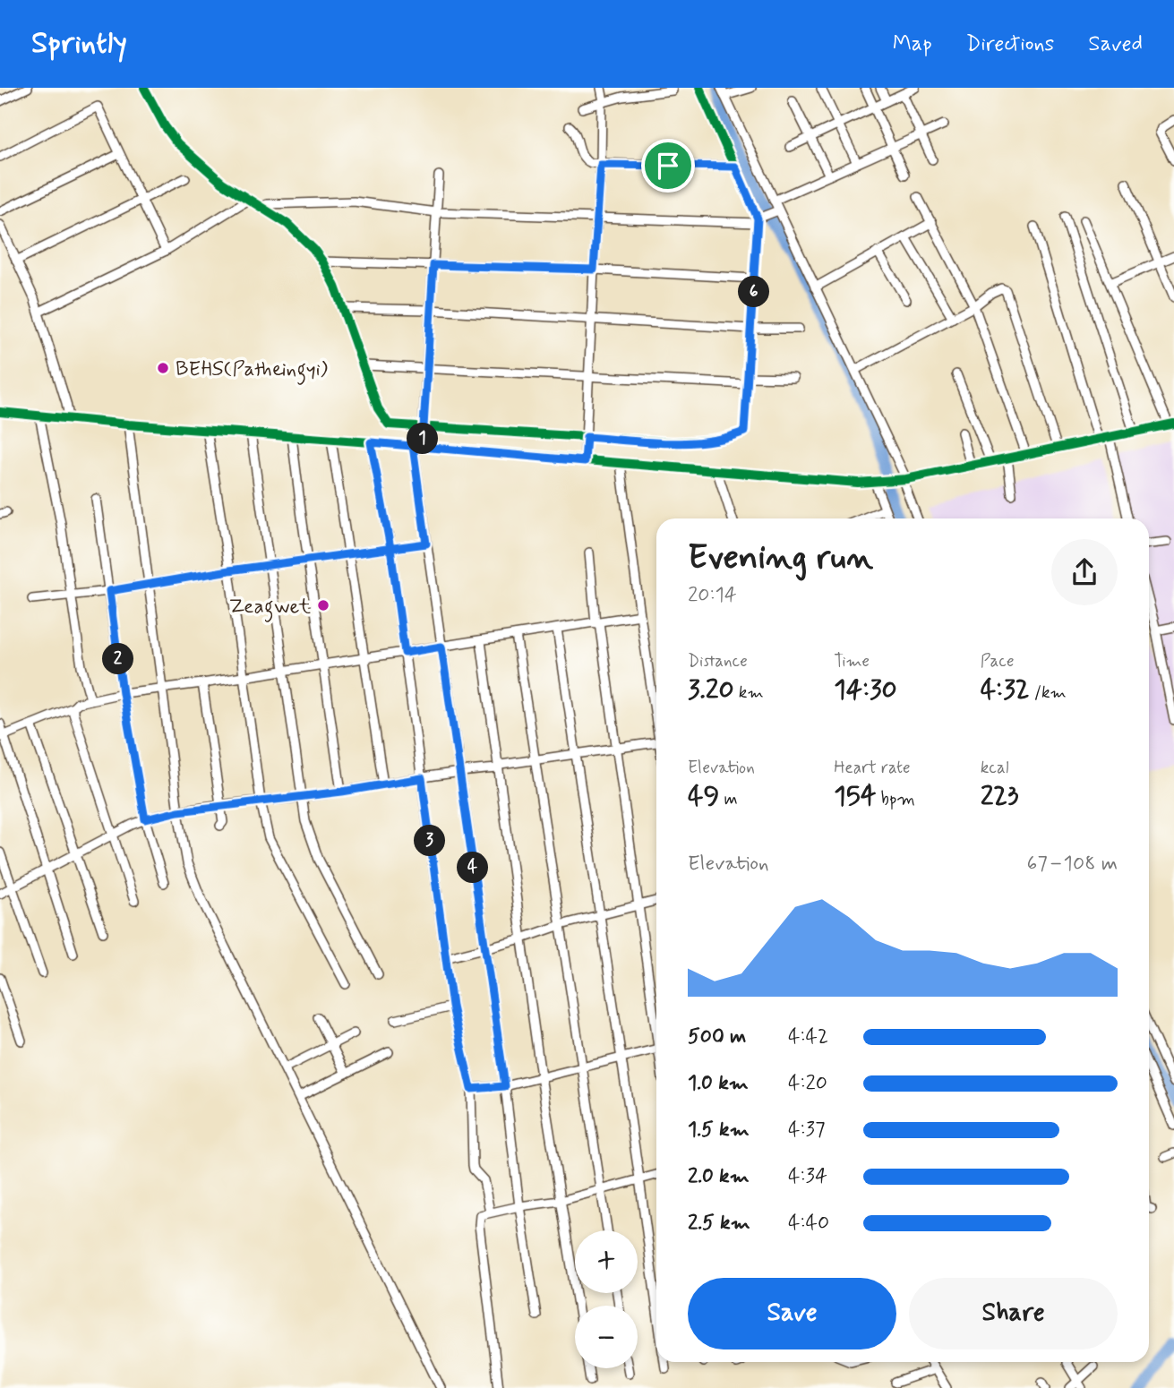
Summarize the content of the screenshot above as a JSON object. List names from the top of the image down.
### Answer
{
  "places": ["BEHS(Patheingyi)", "Zeagwet"],
  "page": {
    "header": "Sprintly",
    "nav": ["Map", "Directions", "Saved"],
    "pins": [
      "6",
      "1",
      "2",
      "3",
      "4"
    ],
    "heading": ["Evening run", "20:14"],
    "stats": [
      ["Distance", "3.20 km"],
      ["Time", "14:30"],
      ["Pace", "4:32 /km"],
      ["Elevation", "49 m"],
      ["Heart rate", "154 bpm"],
      ["kcal", "223"]
    ],
    "chart": ["Elevation", "67–108 m"],
    "list": [
      {
        "name": "500 m",
        "note": "4:42"
      },
      {
        "name": "1.0 km",
        "note": "4:20"
      },
      {
        "name": "1.5 km",
        "note": "4:37"
      },
      {
        "name": "2.0 km",
        "note": "4:34"
      },
      {
        "name": "2.5 km",
        "note": "4:40"
      }
    ],
    "map_buttons": ["+", "−"],
    "buttons": ["Save", "Share"]
  }
}
